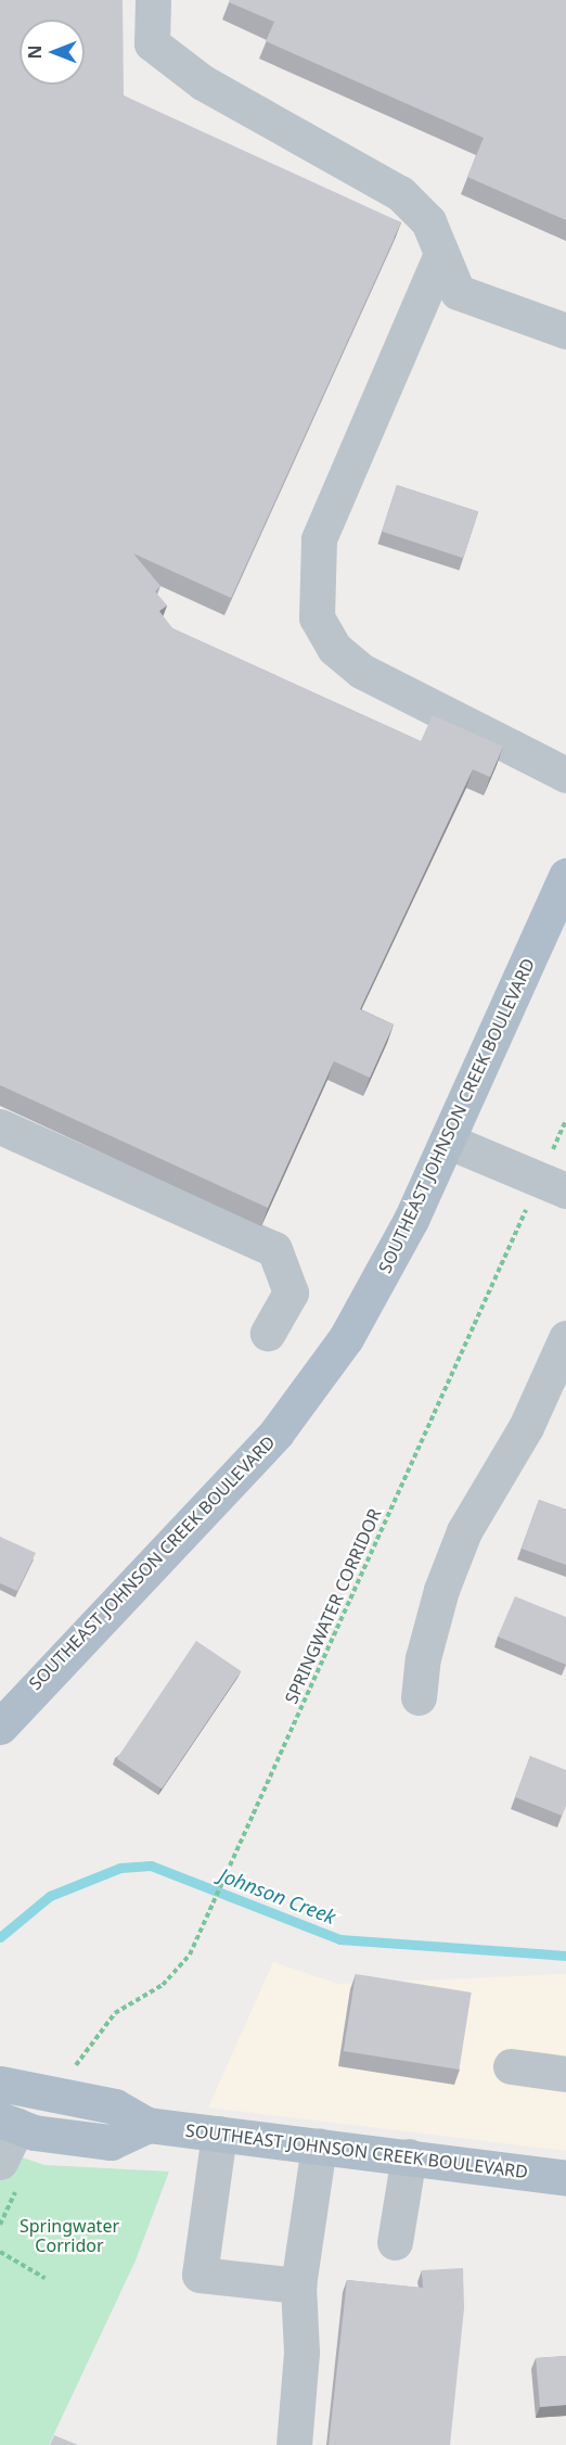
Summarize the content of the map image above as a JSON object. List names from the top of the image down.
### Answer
{
  "streets": {
    "main road": ["SOUTHEAST JOHNSON CREEK BOULEVARD"],
    "path": ["SPRINGWATER CORRIDOR"]
  },
  "water": ["Johnson Creek"],
  "parks": ["Springwater Corridor"],
  "north": "left"
}
